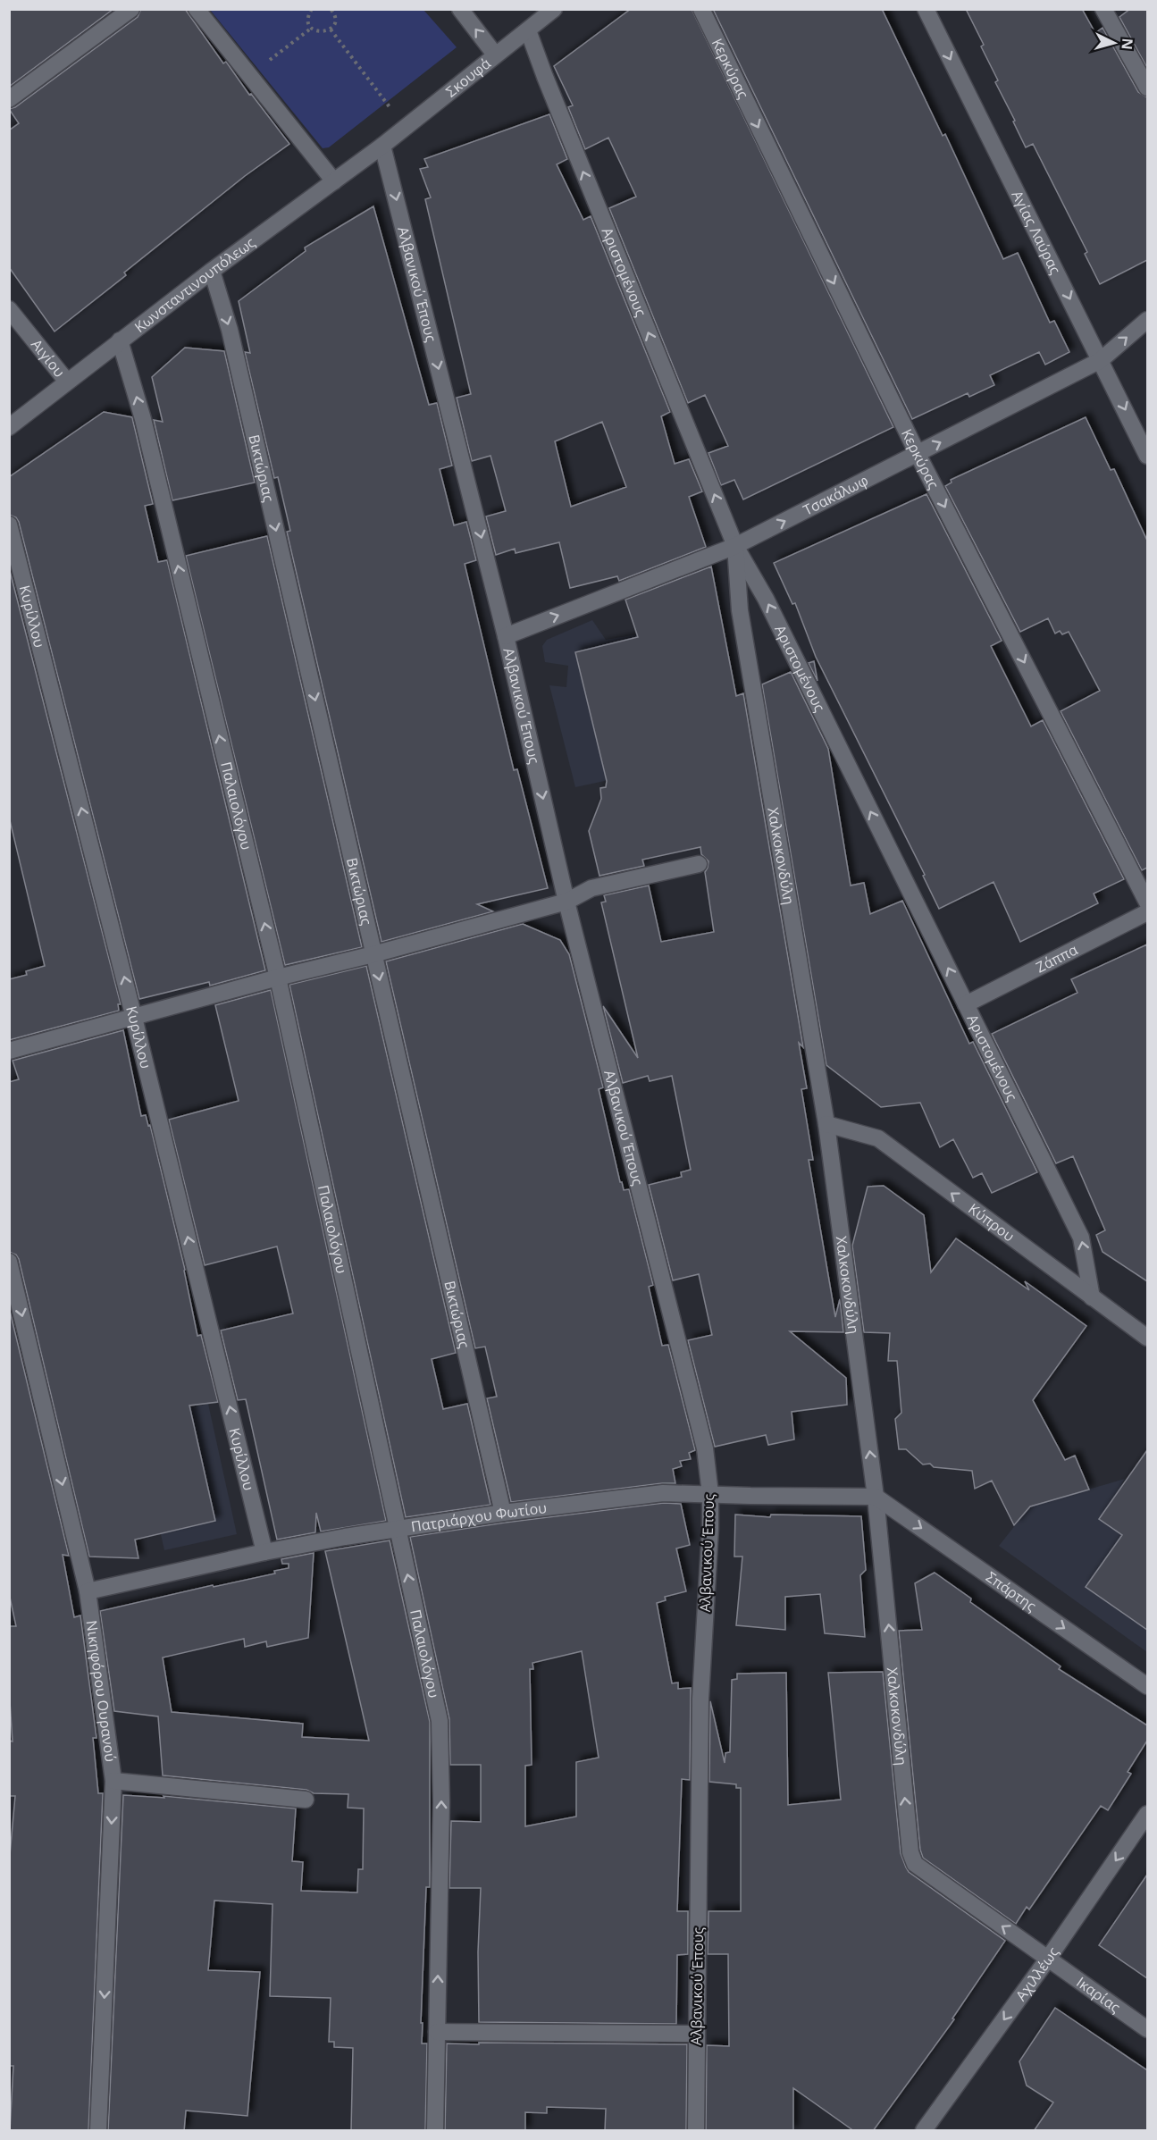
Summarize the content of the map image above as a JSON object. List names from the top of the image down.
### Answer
{
  "streets": {
    "street": [
      "Κερκύρας",
      "Σκουφά",
      "Αγίας Λαύρας",
      "Αριστομένους",
      "Κωνσταντινουπόλεως",
      "Αλβανικού Έπους",
      "Αιγίου",
      "Βικτώριας",
      "Τσακάλωφ",
      "Κυρίλλου",
      "Παλαιολόγου",
      "Χαλκοκονδύλη",
      "Ζάππα",
      "Κύπρου",
      "Πατριάρχου Φωτίου",
      "Σπάρτης",
      "Νικηφόρου Ουρανού",
      "Αχιλλέως",
      "Ικαρίας"
    ]
  },
  "crossings": [
    ["Κερκύρας", "Τσακάλωφ"],
    ["Σκουφά", "Αριστομένους"],
    ["Σκουφά", "Κωνσταντινουπόλεως"],
    ["Σκουφά", "Αλβανικού Έπους"],
    ["Αγίας Λαύρας", "Τσακάλωφ"],
    ["Αριστομένους", "Τσακάλωφ"],
    ["Αριστομένους", "Χαλκοκονδύλη"],
    ["Αριστομένους", "Ζάππα"],
    ["Αριστομένους", "Κύπρου"],
    ["Κωνσταντινουπόλεως", "Αλβανικού Έπους"],
    ["Κωνσταντινουπόλεως", "Αιγίου"],
    ["Κωνσταντινουπόλεως", "Βικτώριας"],
    ["Κωνσταντινουπόλεως", "Παλαιολόγου"],
    ["Αλβανικού Έπους", "Τσακάλωφ"],
    ["Αλβανικού Έπους", "Πατριάρχου Φωτίου"],
    ["Βικτώριας", "Πατριάρχου Φωτίου"],
    ["Τσακάλωφ", "Χαλκοκονδύλη"],
    ["Κυρίλλου", "Πατριάρχου Φωτίου"],
    ["Παλαιολόγου", "Πατριάρχου Φωτίου"],
    ["Χαλκοκονδύλη", "Κύπρου"],
    ["Χαλκοκονδύλη", "Πατριάρχου Φωτίου"],
    ["Χαλκοκονδύλη", "Σπάρτης"],
    ["Χαλκοκονδύλη", "Αχιλλέως"],
    ["Χαλκοκονδύλη", "Ικαρίας"],
    ["Πατριάρχου Φωτίου", "Σπάρτης"],
    ["Πατριάρχου Φωτίου", "Νικηφόρου Ουρανού"],
    ["Αχιλλέως", "Ικαρίας"]
  ],
  "one_way": [
    "Κερκύρας",
    "Αγίας Λαύρας",
    "Αριστομένους",
    "Αλβανικού Έπους",
    "Βικτώριας",
    "Τσακάλωφ",
    "Κυρίλλου",
    "Παλαιολόγου",
    "Χαλκοκονδύλη",
    "Κύπρου",
    "Σπάρτης",
    "Νικηφόρου Ουρανού",
    "Αχιλλέως"
  ],
  "north": "right"
}
